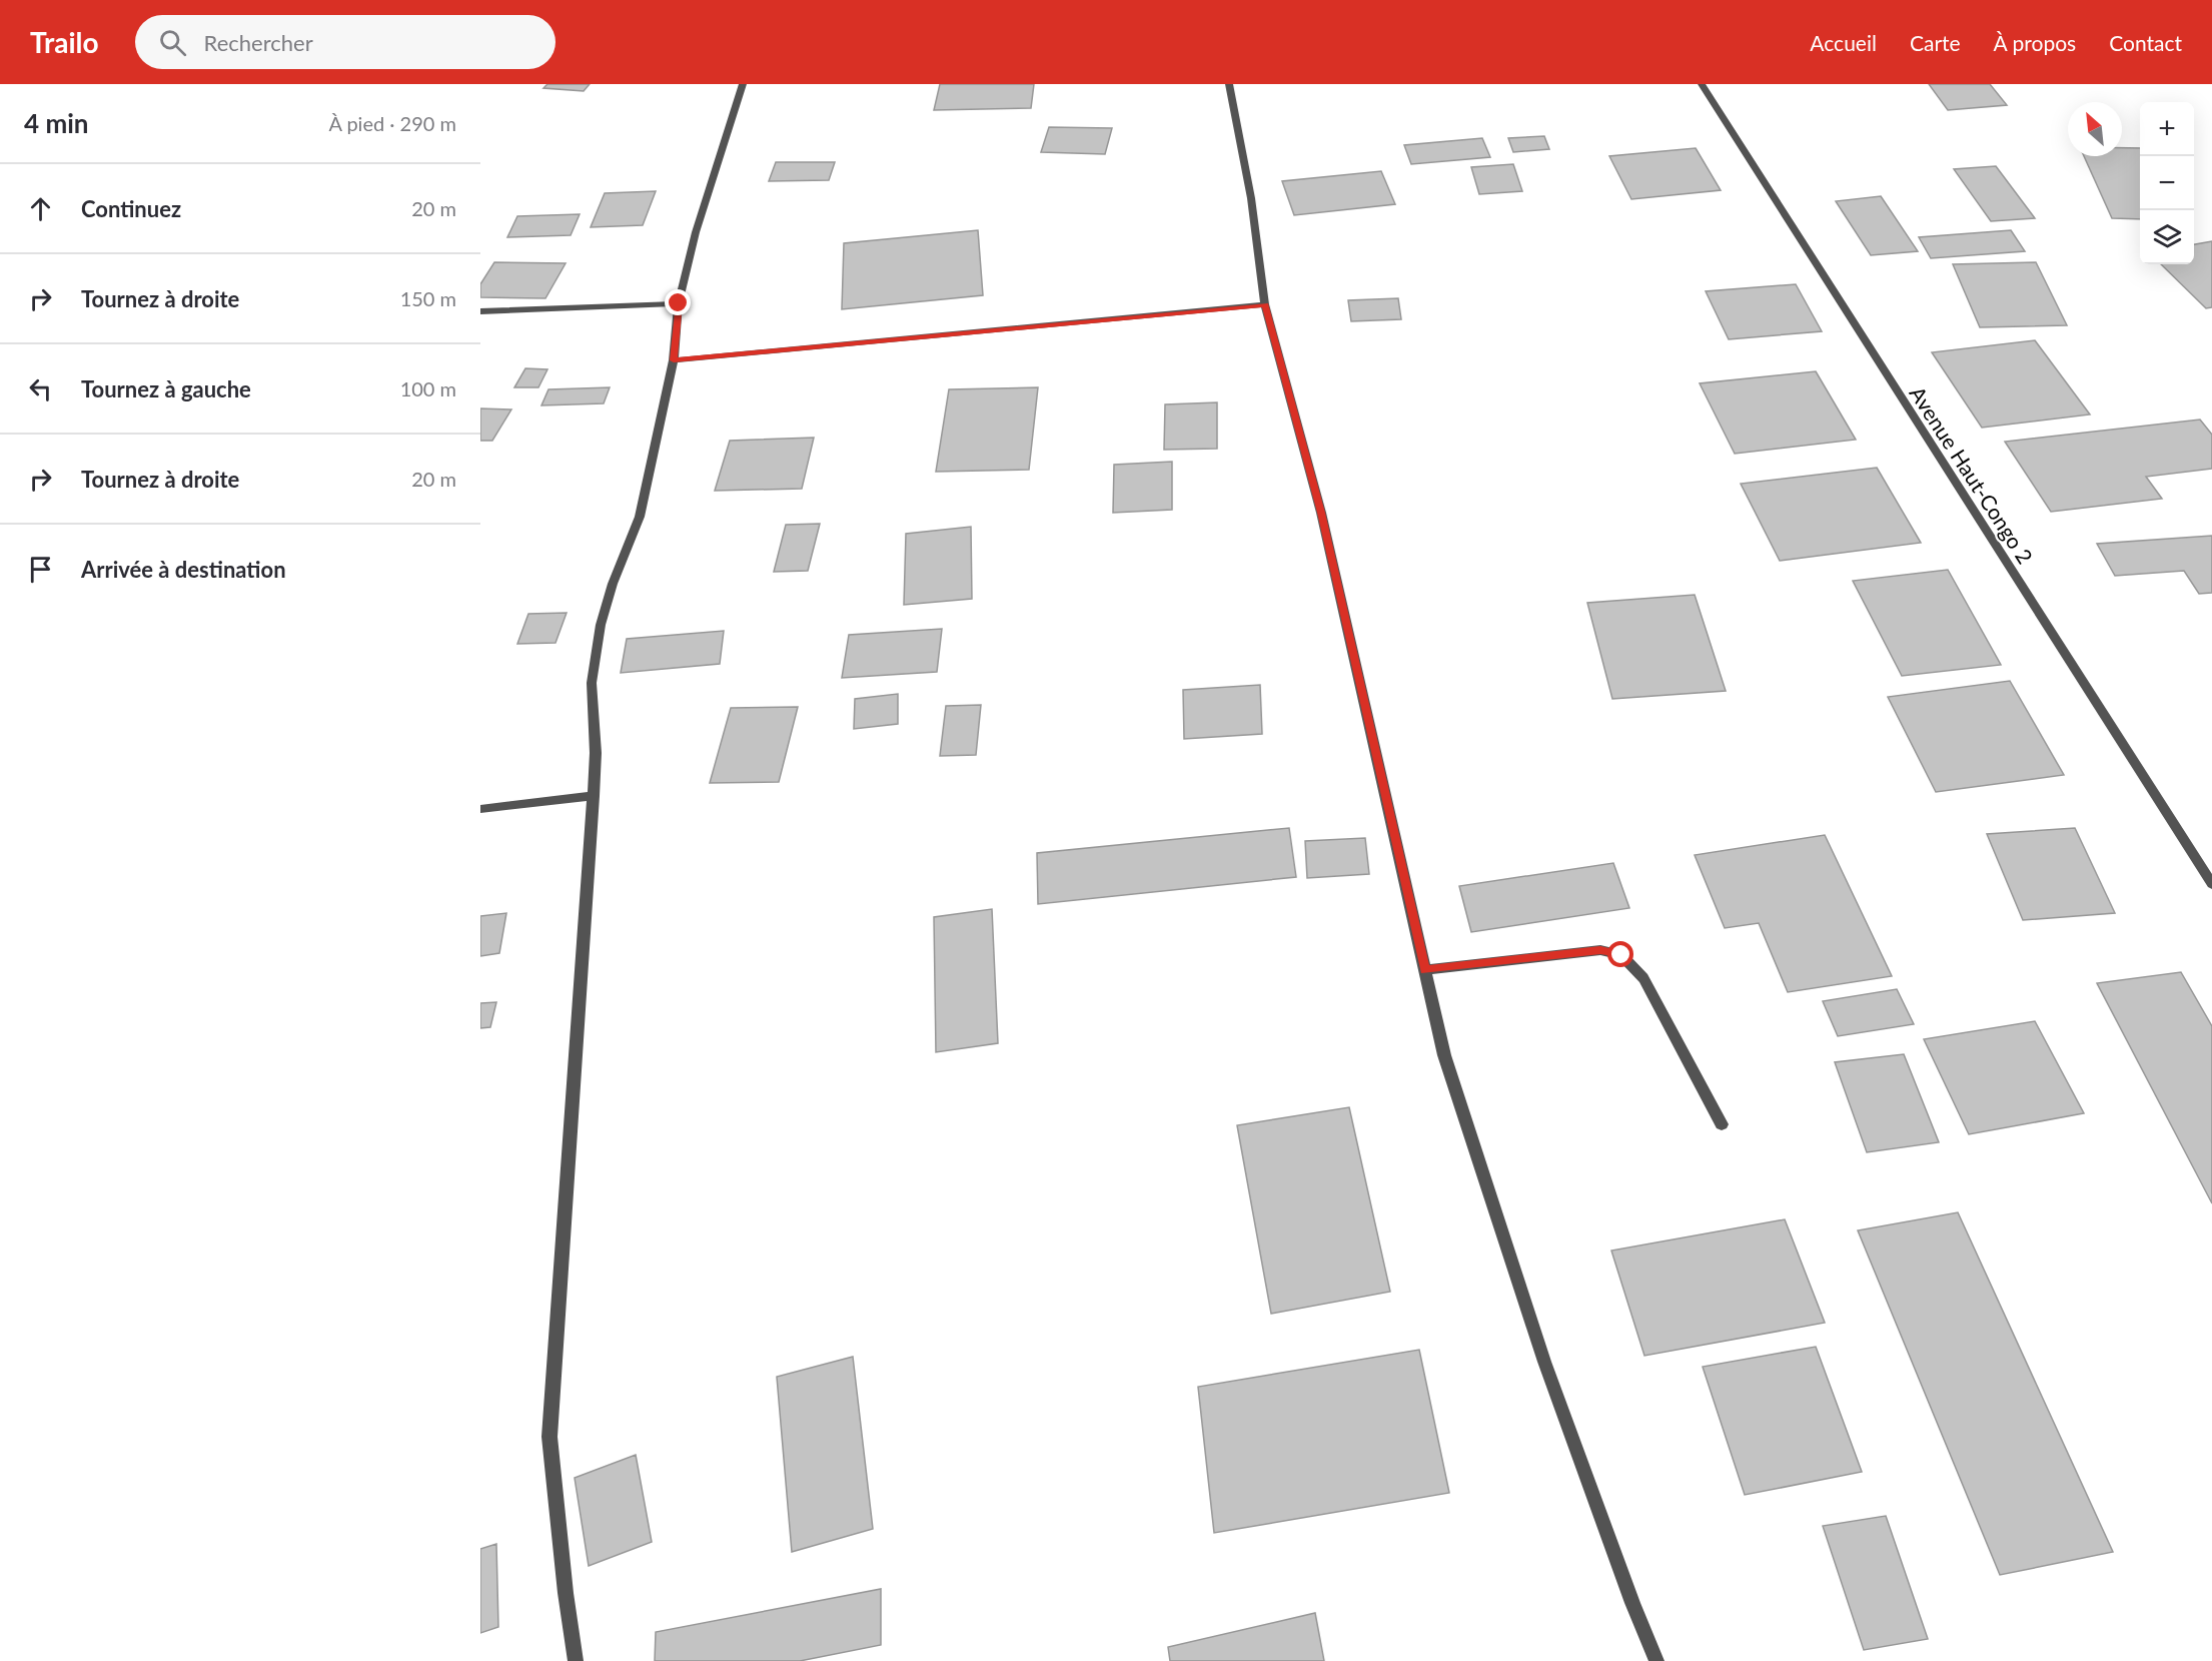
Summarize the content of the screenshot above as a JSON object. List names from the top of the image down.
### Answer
{
  "streets": {
    "street": ["Avenue Haut-Congo 2"]
  },
  "north": "top left",
  "page": {
    "header": "Trailo",
    "search": "Rechercher",
    "nav": [
      "Accueil",
      "Carte",
      "À propos",
      "Contact"
    ],
    "heading": ["4 min", "À pied · 290 m"],
    "map_buttons": ["+", "−"],
    "list": [
      ["Continuez", "20 m"],
      ["Tournez à droite", "150 m"],
      ["Tournez à gauche", "100 m"],
      ["Tournez à droite", "20 m"],
      "Arrivée à destination"
    ]
  }
}
